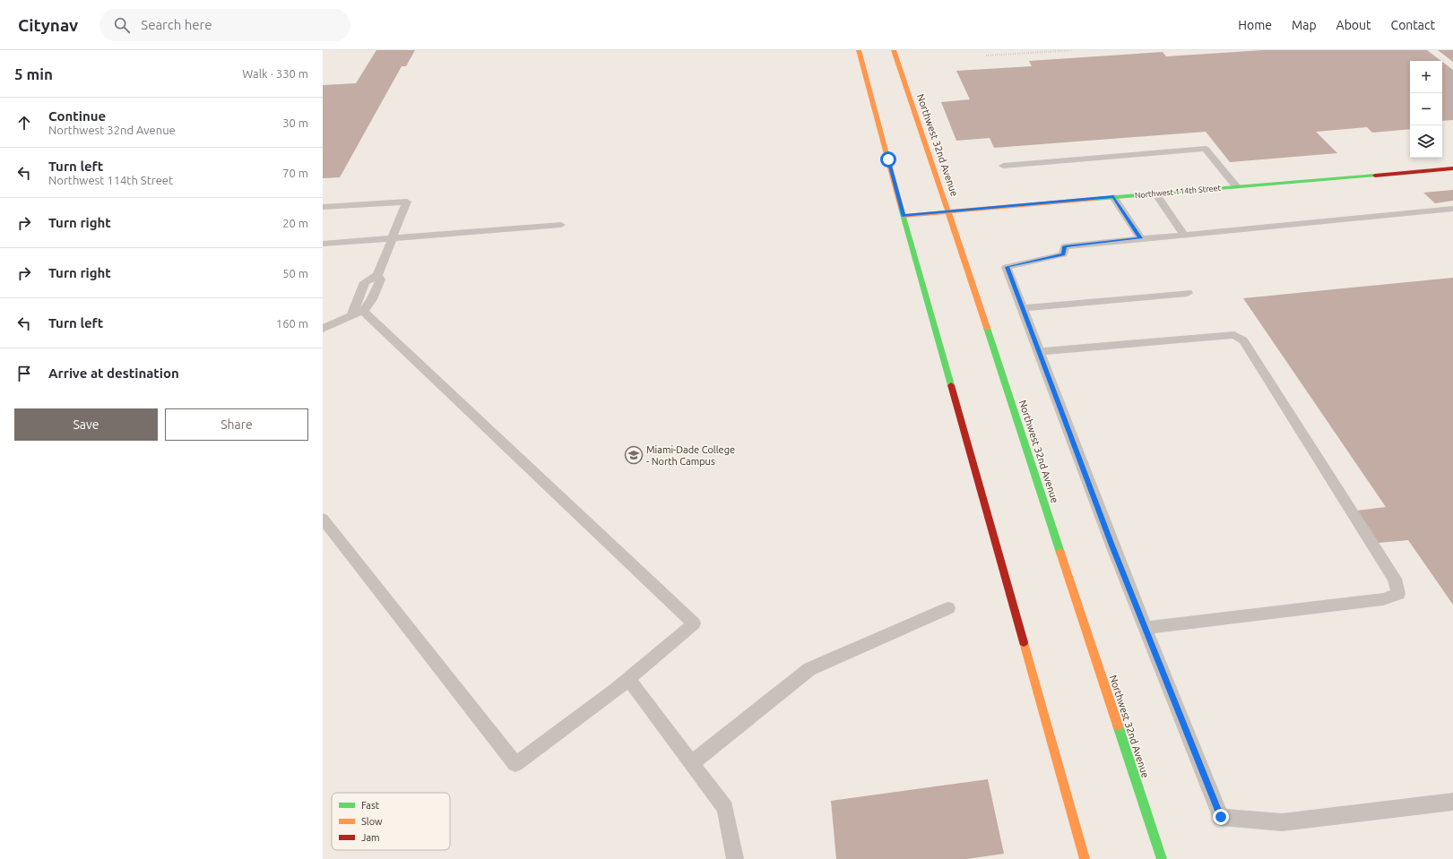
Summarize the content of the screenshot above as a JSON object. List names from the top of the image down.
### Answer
{
  "streets": {
    "main road": ["Northwest 32nd Avenue", "Northwest 114th Street"]
  },
  "crossings": [
    ["Northwest 32nd Avenue", "Northwest 114th Street"]
  ],
  "places": {
    "school or university": ["Miami-Dade College - North Campus"]
  },
  "legend": ["Fast", "Slow", "Jam"],
  "page": {
    "header": "Citynav",
    "search": "Search here",
    "nav": [
      "Home",
      "Map",
      "About",
      "Contact"
    ],
    "heading": ["5 min", "Walk · 330 m"],
    "map_buttons": ["+", "−"],
    "list": [
      ["Continue", "Northwest 32nd Avenue", "30 m"],
      ["Turn left", "Northwest 114th Street", "70 m"],
      ["Turn right", "20 m"],
      ["Turn right", "50 m"],
      ["Turn left", "160 m"],
      "Arrive at destination"
    ],
    "buttons": ["Save", "Share"]
  }
}
